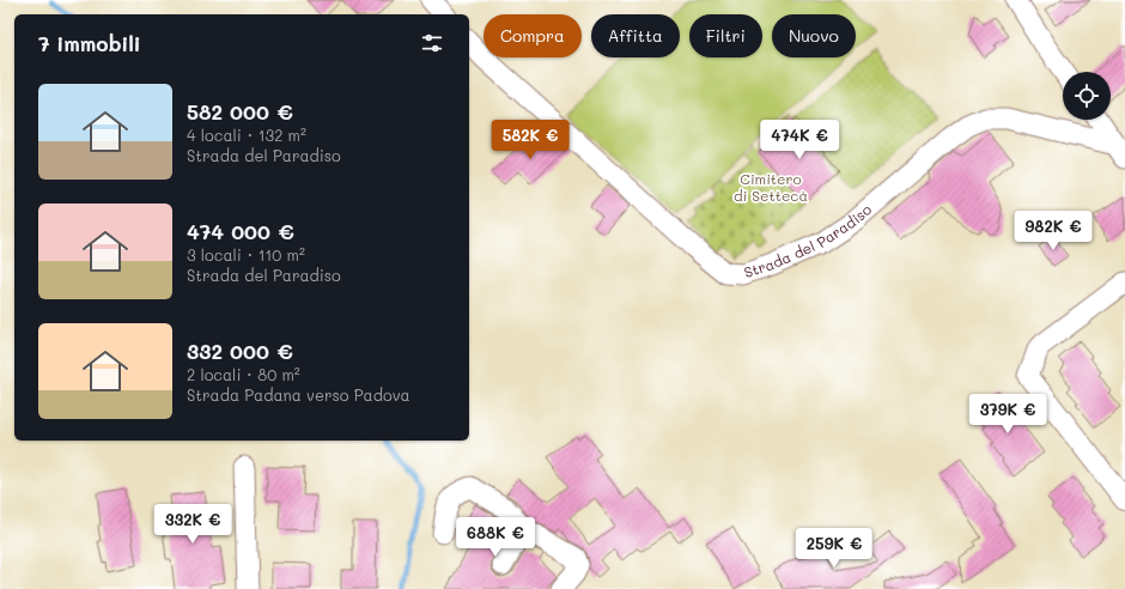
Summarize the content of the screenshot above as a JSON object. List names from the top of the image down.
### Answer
{
  "streets": {
    "street": ["Strada del Paradiso"]
  },
  "parks": ["Cimitero di Settecà"],
  "page": {
    "chip": [
      "Compra",
      "Affitta",
      "Filtri",
      "Nuovo"
    ],
    "heading": "7 immobili",
    "list": [
      {
        "name": "582 000 €",
        "note": "4 locali · 132 m² · Strada del Paradiso"
      },
      {
        "name": "474 000 €",
        "note": "3 locali · 110 m² · Strada del Paradiso"
      },
      {
        "name": "332 000 €",
        "note": "2 locali · 80 m² · Strada Padana verso Padova"
      }
    ],
    "price": [
      "582K €",
      "474K €",
      "982K €",
      "379K €",
      "332K €",
      "688K €",
      "259K €"
    ]
  }
}
